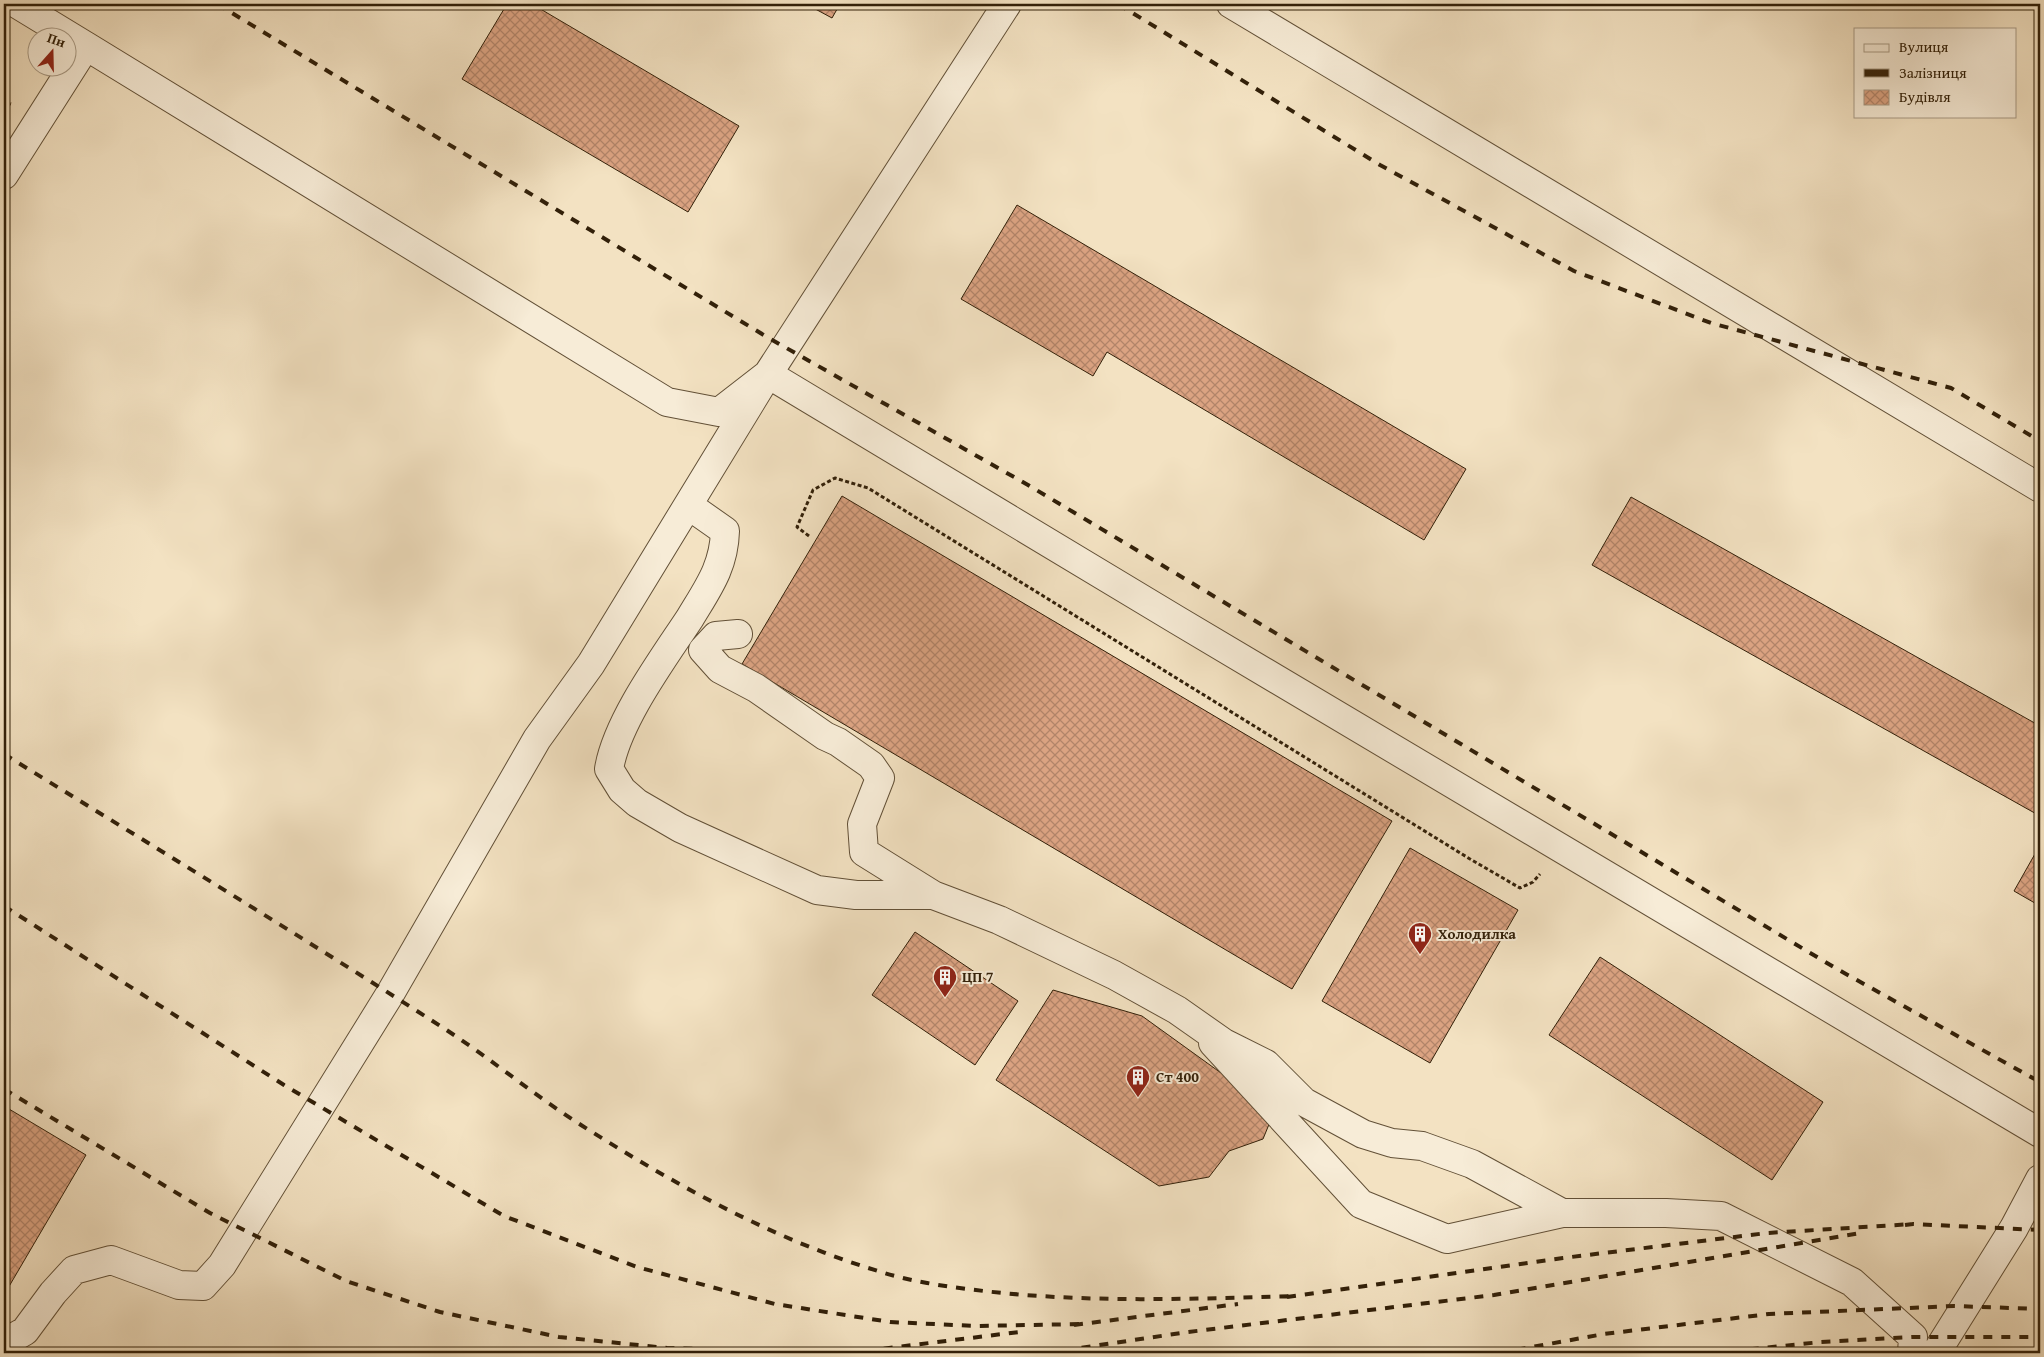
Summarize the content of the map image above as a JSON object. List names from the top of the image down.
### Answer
{
  "places": {
    "building": ["Холодилка", "ЦП 7", "Ст 400"]
  },
  "legend": ["Вулиця", "Залізниця", "Будівля"],
  "north": "top"
}
